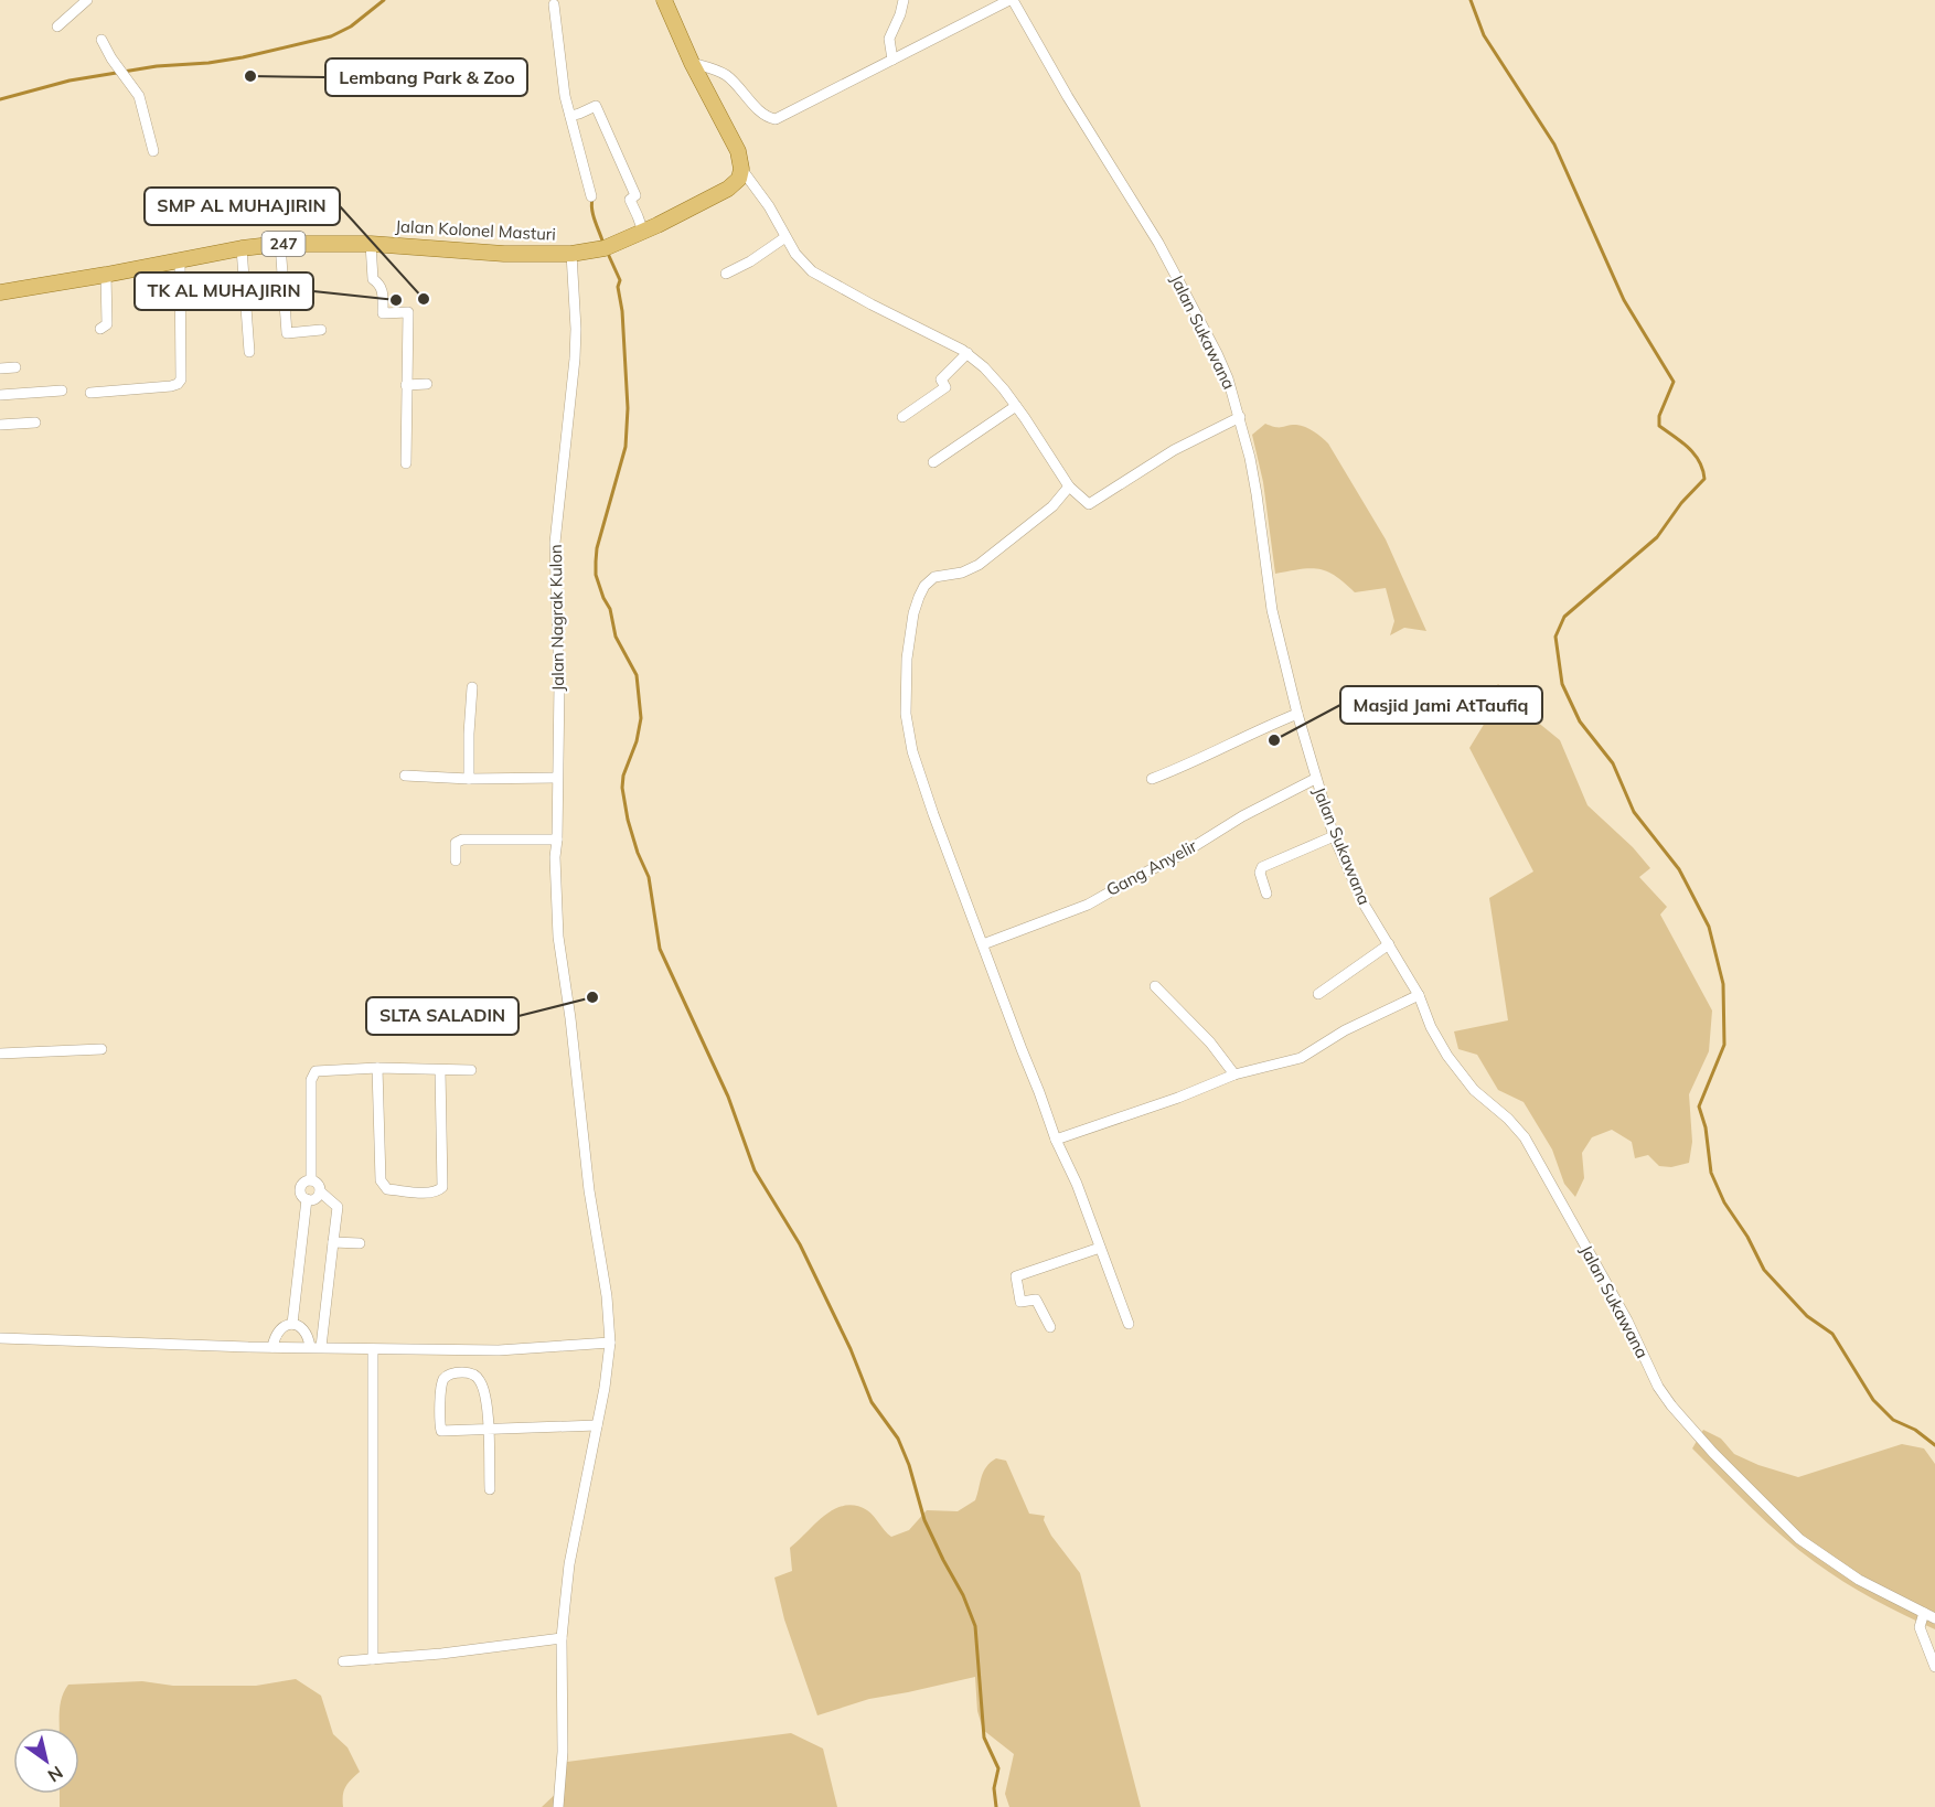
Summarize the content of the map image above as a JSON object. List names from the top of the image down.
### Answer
{
  "streets": {
    "main road": ["Jalan Kolonel Masturi", "247"],
    "street": ["Jalan Sukawana", "Jalan Nagrak Kulon", "Gang Anyelir"]
  },
  "crossings": [
    ["Jalan Kolonel Masturi", "Jalan Nagrak Kulon"],
    ["Jalan Sukawana", "Gang Anyelir"]
  ],
  "places": [
    "Lembang Park & Zoo",
    "SMP AL MUHAJIRIN",
    "TK AL MUHAJIRIN",
    "Masjid Jami AtTaufiq",
    "SLTA SALADIN"
  ],
  "north": "bottom right"
}
